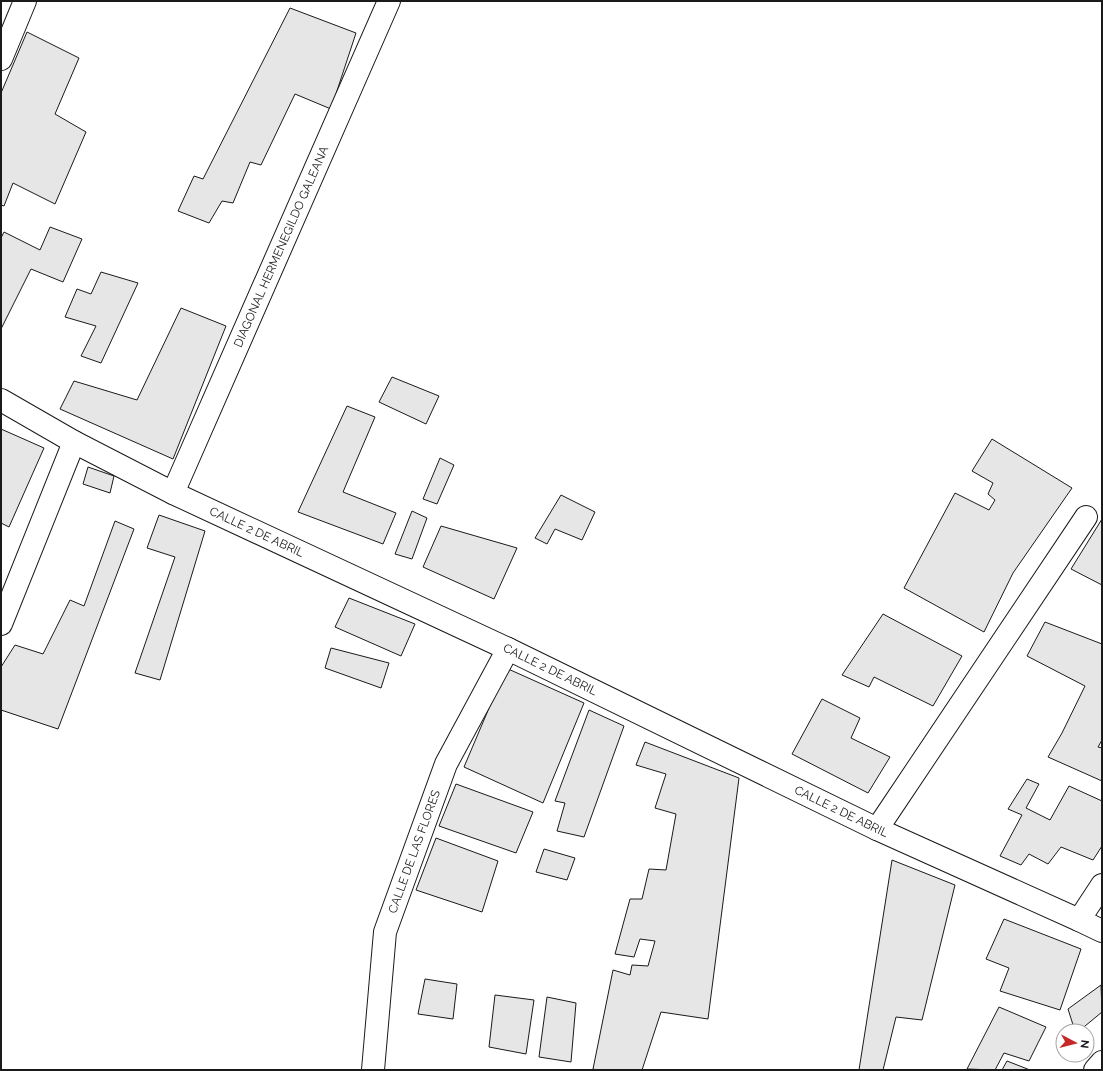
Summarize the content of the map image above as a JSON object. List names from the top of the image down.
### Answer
{
  "streets": {
    "street": ["DIAGONAL HERMENEGILDO GALEANA", "CALLE 2 DE ABRIL", "CALLE DE LAS FLORES"]
  },
  "crossings": [
    ["DIAGONAL HERMENEGILDO GALEANA", "CALLE 2 DE ABRIL"],
    ["CALLE 2 DE ABRIL", "CALLE DE LAS FLORES"]
  ],
  "north": "right"
}
